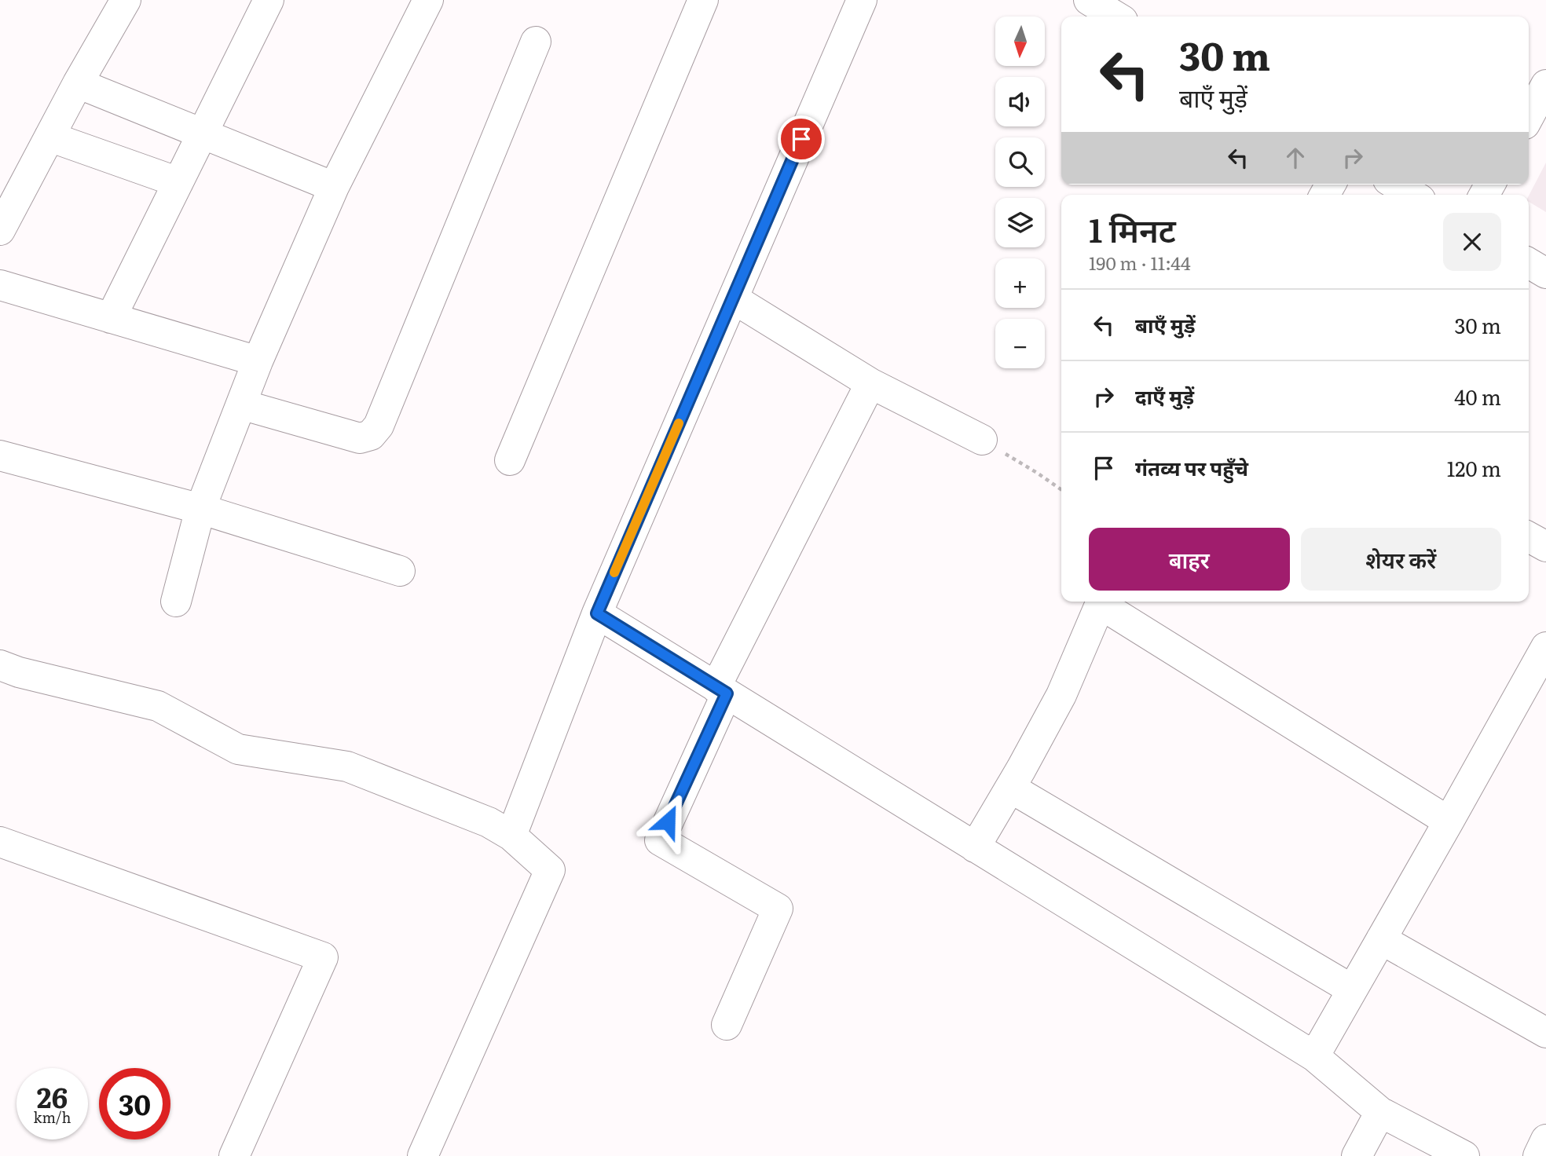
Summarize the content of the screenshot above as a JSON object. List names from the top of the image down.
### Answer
{
  "north": "bottom",
  "page": {
    "map_buttons": ["+", "−"],
    "turn": ["30 m", "बाएँ मुड़ें"],
    "heading": ["1 मिनट", "190 m · 11:44"],
    "list": [
      {
        "name": "बाएँ मुड़ें",
        "value": "30 m"
      },
      {
        "name": "दाएँ मुड़ें",
        "value": "40 m"
      },
      {
        "name": "गंतव्य पर पहुँचे",
        "value": "120 m"
      }
    ],
    "buttons": ["बाहर", "शेयर करें"],
    "speed": "26 km/h",
    "limit": "30"
  }
}
